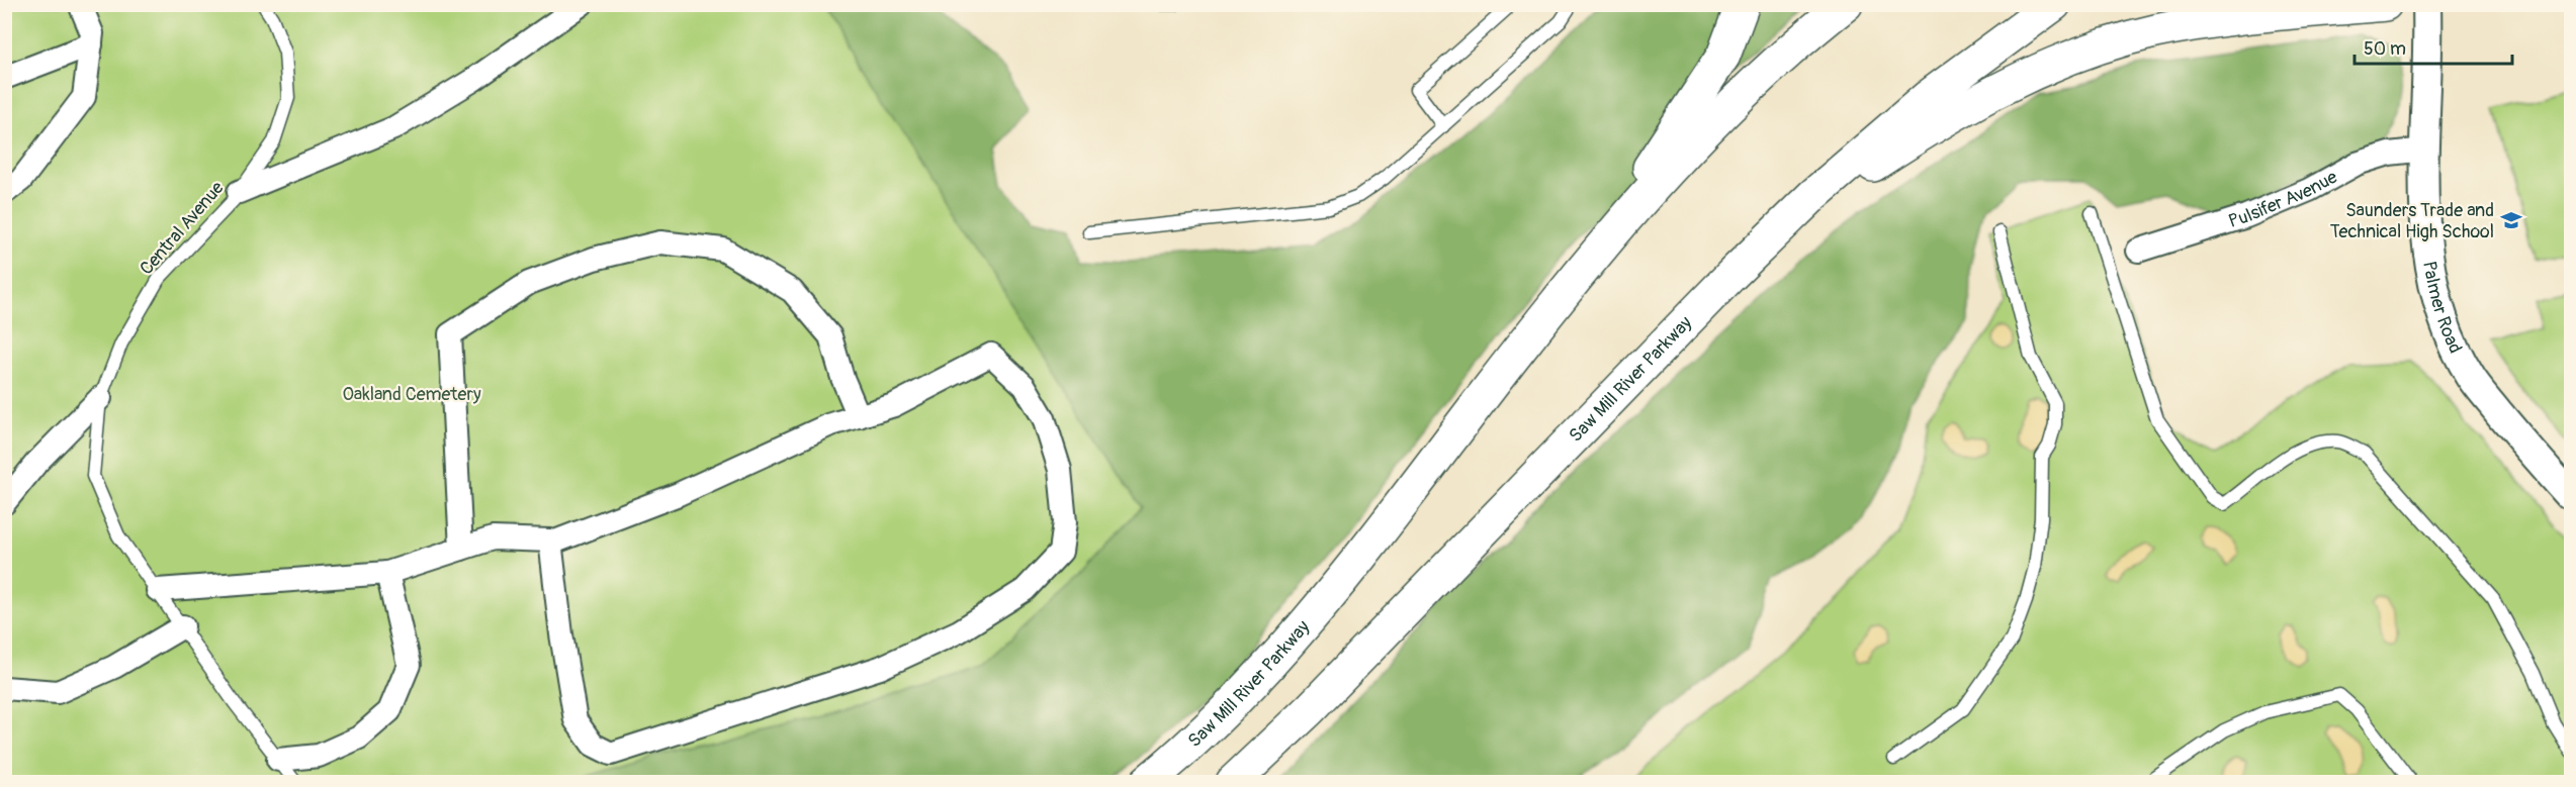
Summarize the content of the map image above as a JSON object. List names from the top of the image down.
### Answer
{
  "streets": {
    "highway": ["Saw Mill River Parkway"],
    "street": ["Pulsifer Avenue", "Palmer Road"],
    "lane": ["Central Avenue"]
  },
  "crossings": [
    ["Pulsifer Avenue", "Palmer Road"]
  ],
  "parks": ["Oakland Cemetery"],
  "places": {
    "school or university": ["Saunders Trade and Technical High School"]
  },
  "scale_bar": "50 m"
}
